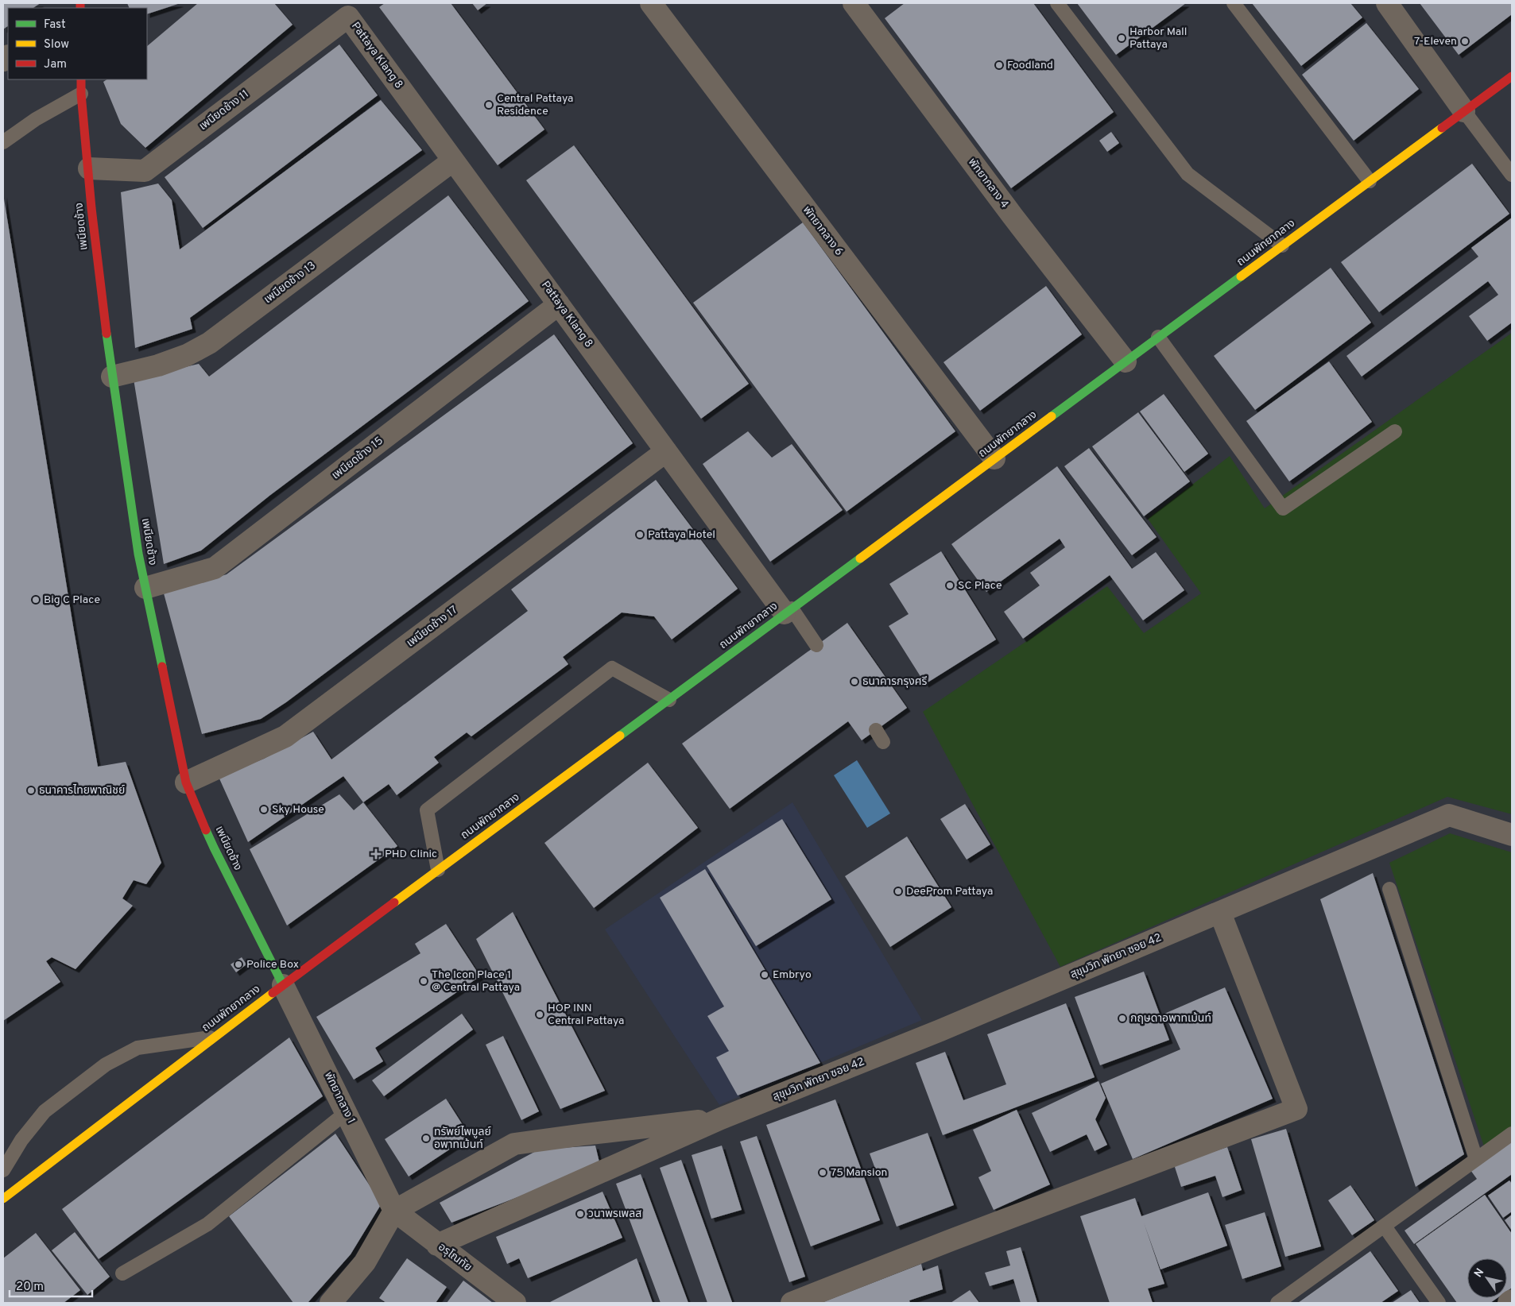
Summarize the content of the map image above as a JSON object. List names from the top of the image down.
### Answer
{
  "streets": {
    "main road": ["เพนียดช้าง", "ถนนพัทยากลาง"],
    "street": [
      "Pattaya Klang 8",
      "เพนียดช้าง 11",
      "พัทยากลาง 4",
      "พัทยากลาง 6",
      "เพนียดช้าง 13",
      "เพนียดช้าง 15",
      "เพนียดช้าง 17",
      "สุขุมวิท พัทยา ซอย 42",
      "พัทยากลาง 1",
      "อรุโณทัย"
    ]
  },
  "crossings": [
    ["Pattaya Klang 8", "เพนียดช้าง 11"],
    ["Pattaya Klang 8", "ถนนพัทยากลาง"],
    ["Pattaya Klang 8", "เพนียดช้าง 13"],
    ["Pattaya Klang 8", "เพนียดช้าง 15"],
    ["Pattaya Klang 8", "เพนียดช้าง 17"],
    ["เพนียดช้าง 11", "เพนียดช้าง"],
    ["พัทยากลาง 4", "ถนนพัทยากลาง"],
    ["เพนียดช้าง", "ถนนพัทยากลาง"],
    ["เพนียดช้าง", "เพนียดช้าง 13"],
    ["เพนียดช้าง", "เพนียดช้าง 15"],
    ["เพนียดช้าง", "เพนียดช้าง 17"],
    ["เพนียดช้าง", "พัทยากลาง 1"],
    ["พัทยากลาง 6", "ถนนพัทยากลาง"],
    ["ถนนพัทยากลาง", "พัทยากลาง 1"],
    ["พัทยากลาง 1", "อรุโณทัย"]
  ],
  "places": {
    "other": [
      "Harbor Mall Pattaya",
      "7-Eleven",
      "Foodland",
      "Central Pattaya Residence",
      "Pattaya Hotel",
      "SC Place",
      "Big C Place",
      "ธนาคารกรุงศรี",
      "ธนาคารไทยพาณิชย์",
      "Sky House",
      "DeeProm Pattaya",
      "Police Box",
      "Embryo",
      "The Icon Place 1 @ Central Pattaya",
      "HOP INN Central Pattaya",
      "กฤษดาอพาทเม้นท์",
      "ทรัพย์ไพบูลย์ อพาทเม้นท์",
      "75 Mansion",
      "วนาพรเพลส"
    ],
    "health": ["PHD Clinic"]
  },
  "legend": ["Fast", "Slow", "Jam"],
  "scale_bar": "20 m",
  "north": "top left"
}
